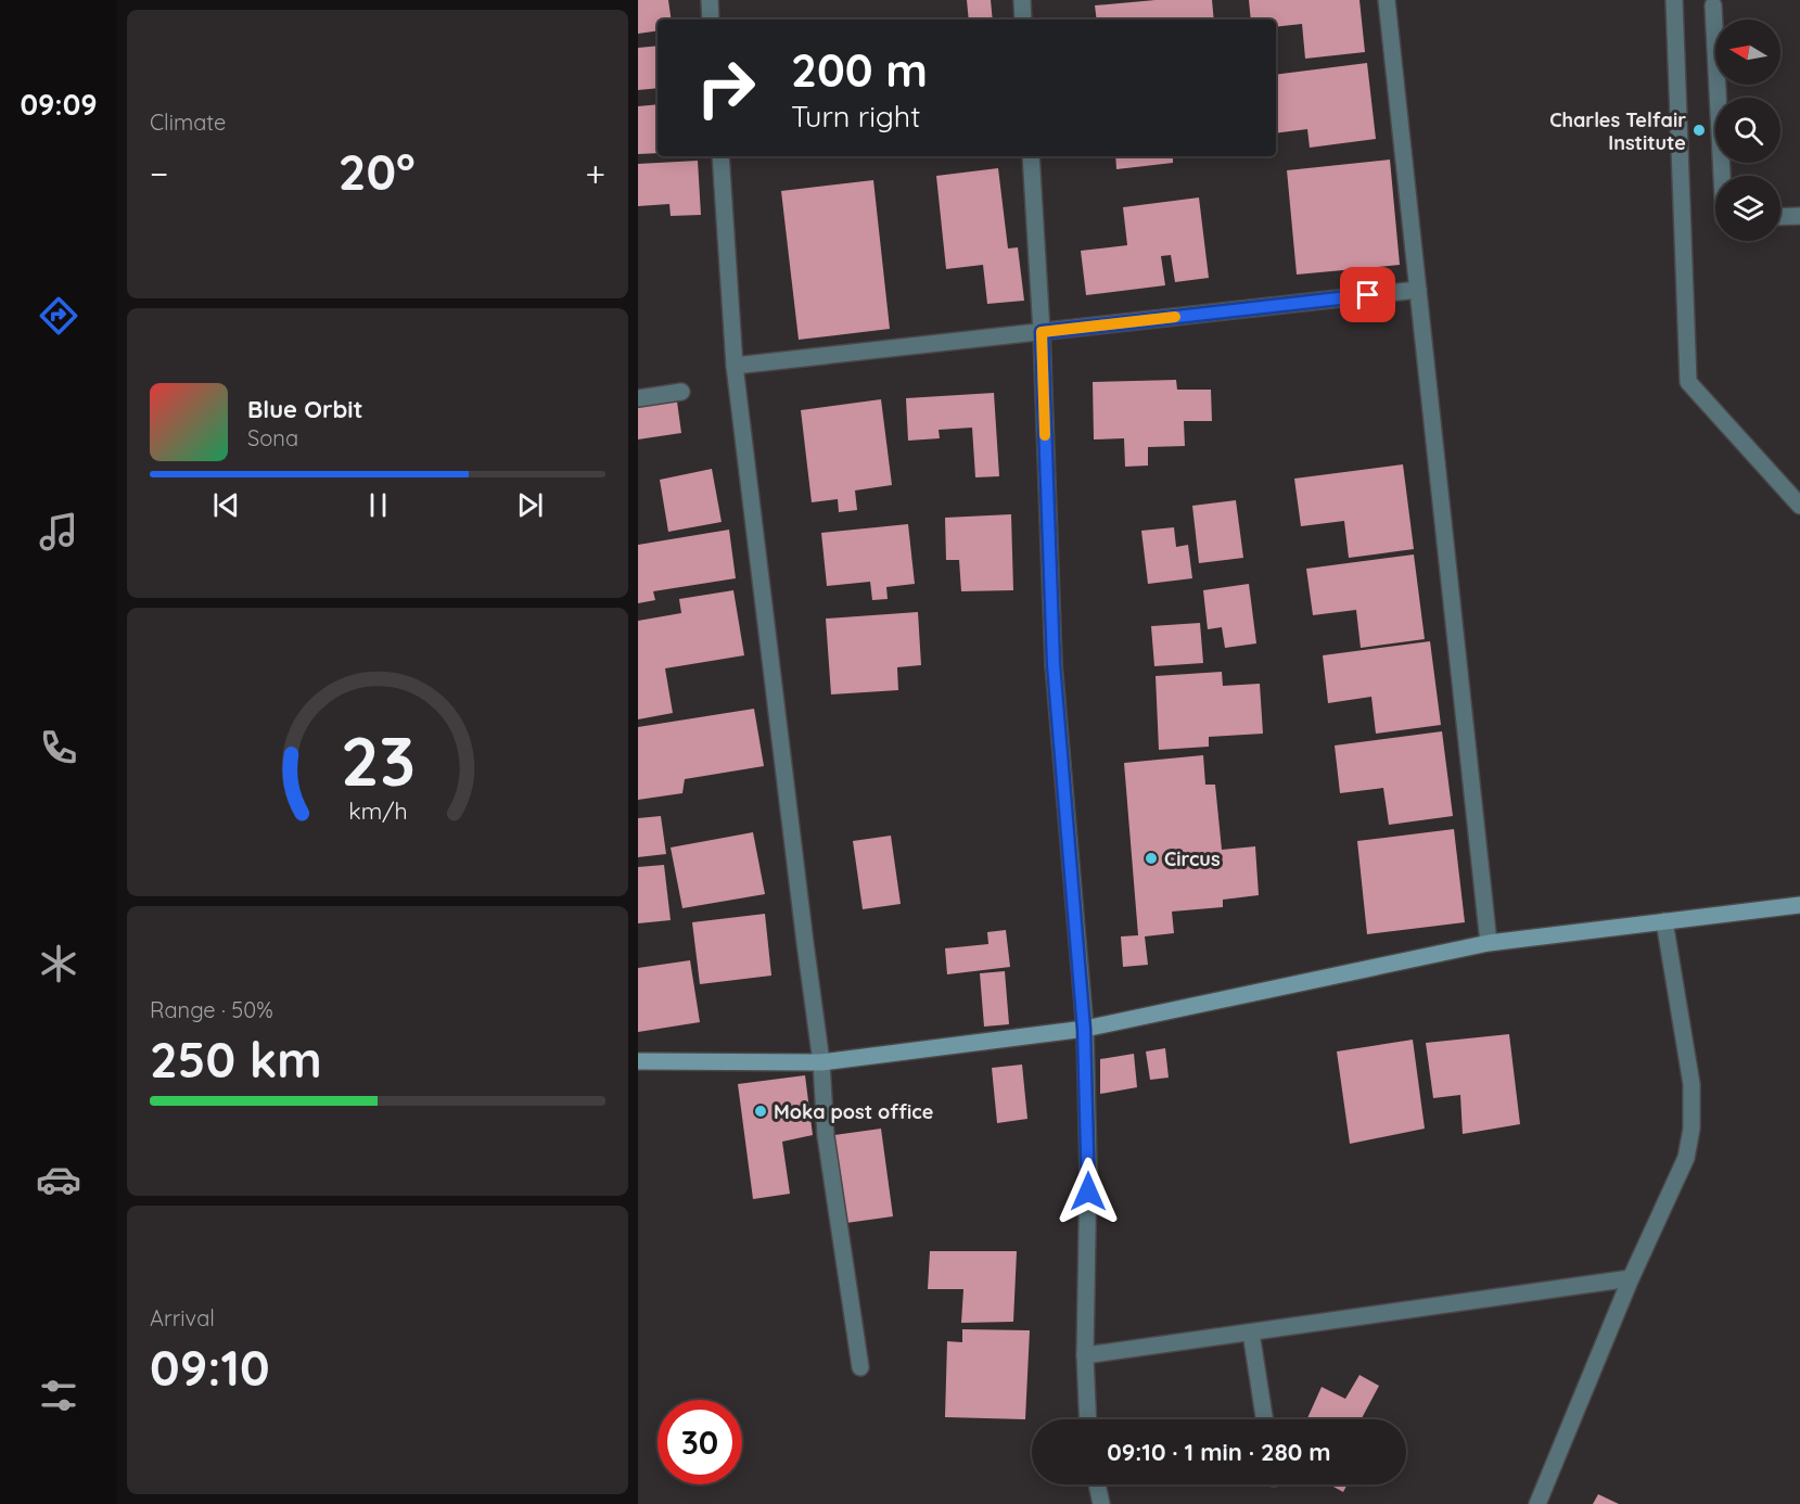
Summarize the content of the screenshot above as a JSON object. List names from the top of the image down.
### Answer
{
  "places": ["Charles Telfair Institute", "Circus", "Moka post office"],
  "north": "left",
  "page": {
    "tabs": "09:09",
    "tile": [
      "Climate",
      ["Range · 50%", "250 km"],
      ["Arrival", "09:10"]
    ],
    "turn": ["200 m", "Turn right"],
    "heat": ["−", "20°", "+"],
    "song": ["Blue Orbit", "Sona"],
    "limit": "30",
    "trip": "09:10 · 1 min · 280 m",
    "gauge": ["23", "km/h"]
  }
}
